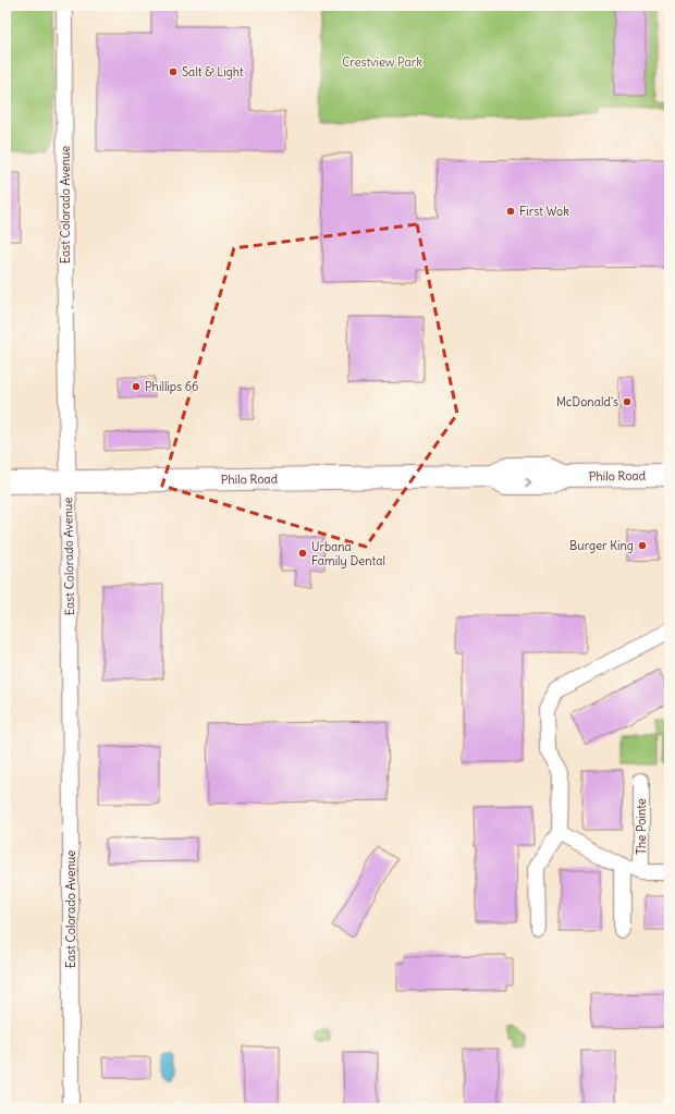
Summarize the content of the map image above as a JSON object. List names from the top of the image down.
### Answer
{
  "streets": {
    "main road": ["Philo Road"],
    "street": ["East Colorado Avenue", "The Pointe"]
  },
  "crossings": [
    ["East Colorado Avenue", "Philo Road"]
  ],
  "parks": ["Crestview Park"],
  "places": [
    "Salt & Light",
    "First Wok",
    "Phillips 66",
    "McDonald's",
    "Burger King",
    "Urbana Family Dental"
  ]
}
